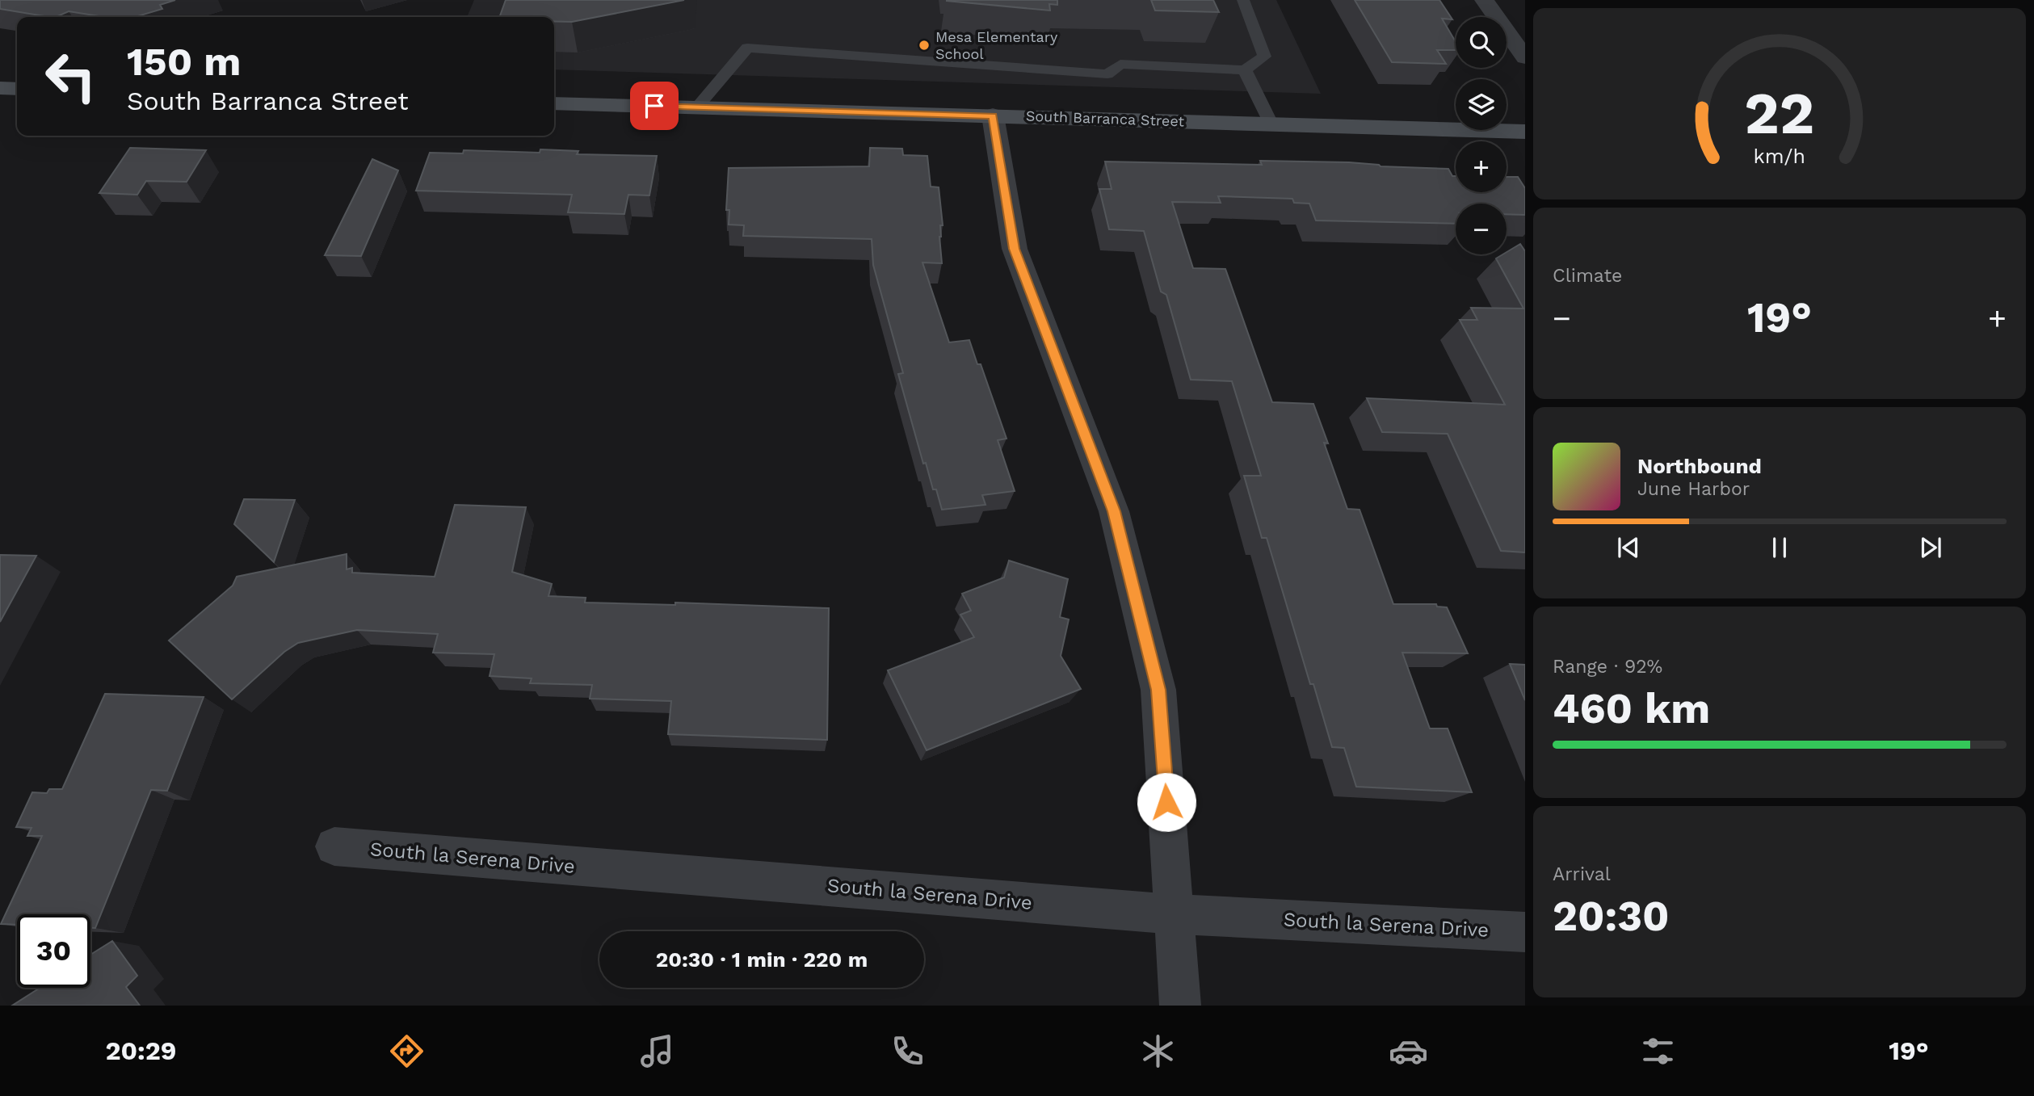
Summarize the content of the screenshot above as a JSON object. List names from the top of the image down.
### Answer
{
  "streets": {
    "main road": ["South Barranca Street"],
    "street": ["South la Serena Drive"]
  },
  "places": ["Mesa Elementary School"],
  "page": {
    "map_buttons": ["+", "−"],
    "turn": ["150 m", "South Barranca Street"],
    "tile": [
      "Climate",
      ["Range · 92%", "460 km"],
      ["Arrival", "20:30"]
    ],
    "heat": ["−", "19°", "+"],
    "song": ["Northbound", "June Harbor"],
    "limit": "30",
    "trip": "20:30 · 1 min · 220 m",
    "tabs": ["20:29", "19°"],
    "gauge": ["22", "km/h"]
  }
}
